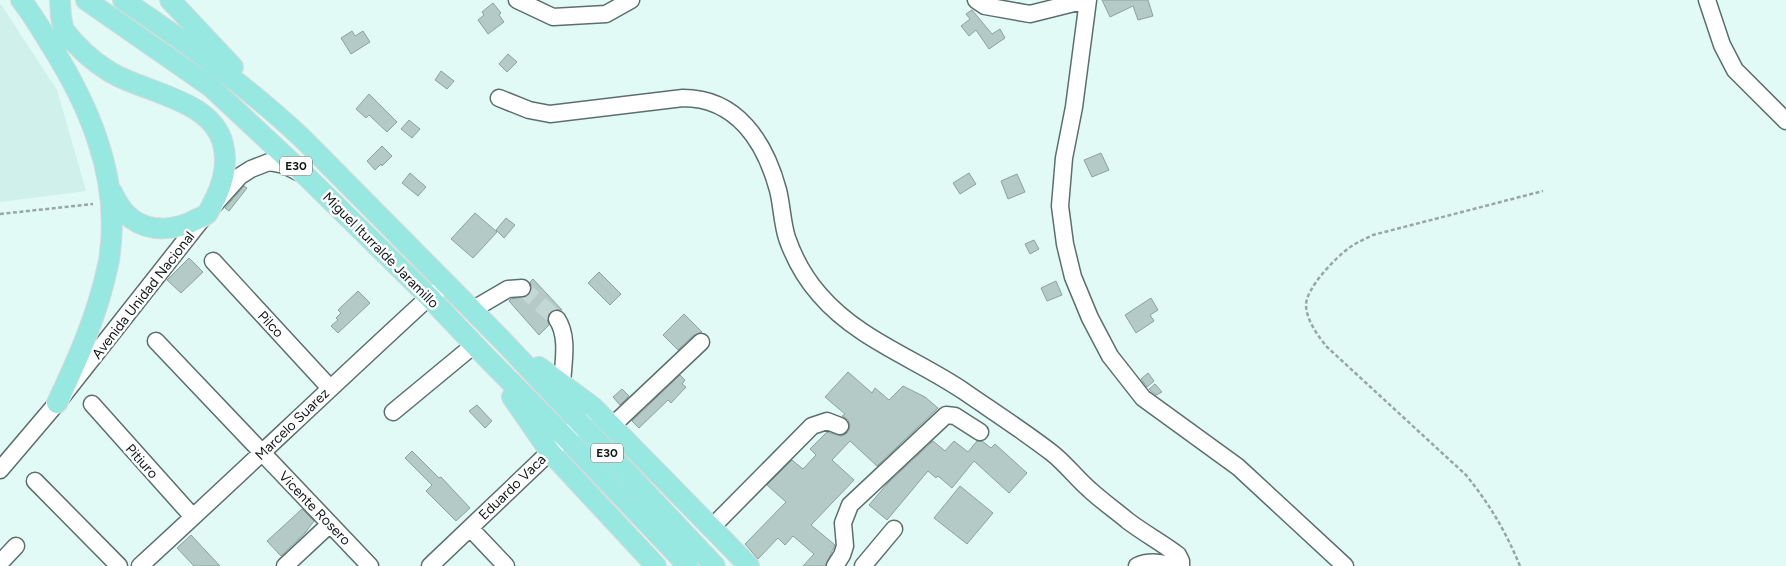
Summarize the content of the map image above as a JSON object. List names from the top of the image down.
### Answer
{
  "streets": {
    "main road": ["E30", "Miguel Iturralde Jaramillo"],
    "street": [
      "Avenida Unidad Nacional",
      "Pilco",
      "Marcelo Suarez",
      "Pitiuro",
      "Eduardo Vaca",
      "Vicente Rosero"
    ]
  },
  "crossings": [
    ["Miguel Iturralde Jaramillo", "Avenida Unidad Nacional"],
    ["Miguel Iturralde Jaramillo", "Marcelo Suarez"],
    ["Miguel Iturralde Jaramillo", "Eduardo Vaca"],
    ["Pilco", "Marcelo Suarez"],
    ["Marcelo Suarez", "Pitiuro"],
    ["Marcelo Suarez", "Vicente Rosero"]
  ]
}
